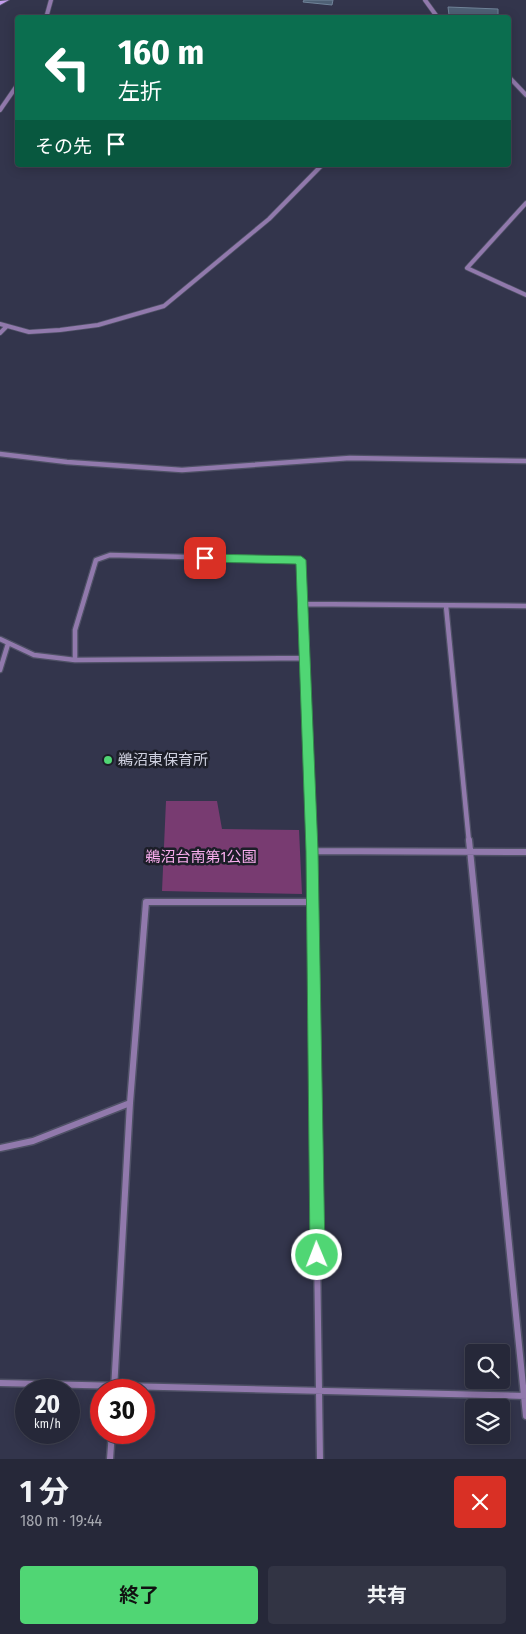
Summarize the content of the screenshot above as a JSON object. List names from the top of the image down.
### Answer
{
  "parks": ["鵜沼台南第1公園"],
  "places": ["鵜沼東保育所"],
  "page": {
    "turn": ["160 m", "左折"],
    "then": "その先",
    "speed": "20 km/h",
    "limit": "30",
    "heading": ["1 分", "180 m · 19:44"],
    "buttons": ["終了", "共有"]
  }
}
